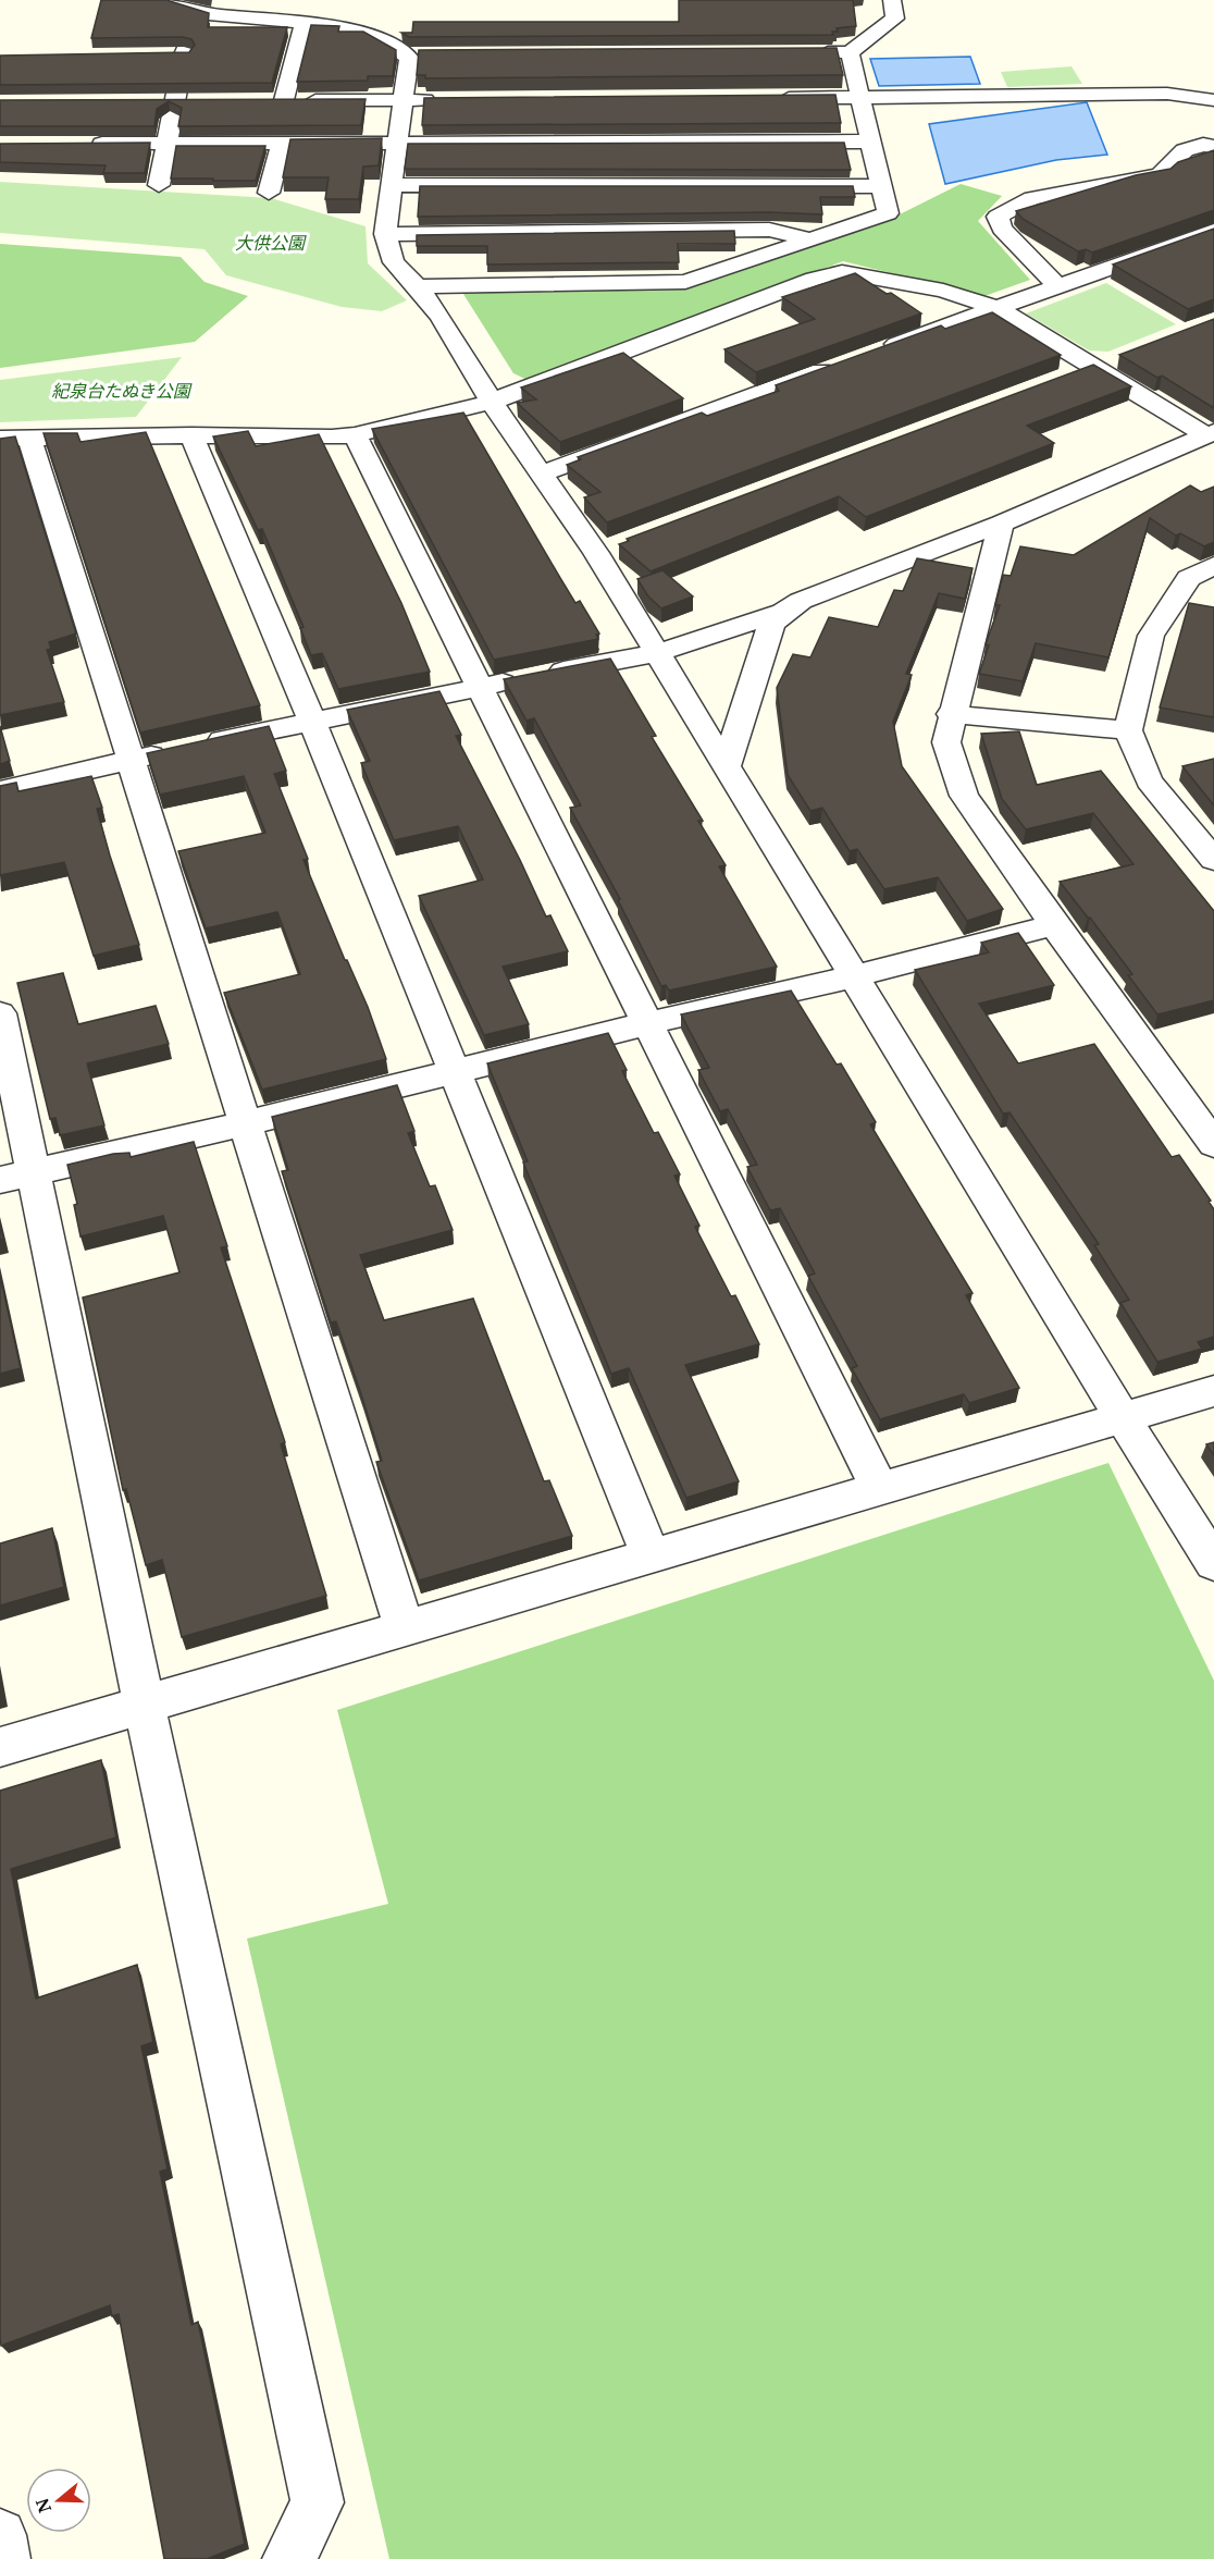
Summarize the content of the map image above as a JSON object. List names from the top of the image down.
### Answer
{
  "parks": ["大供公園", "紀泉台たぬき公園"],
  "north": "left"
}
